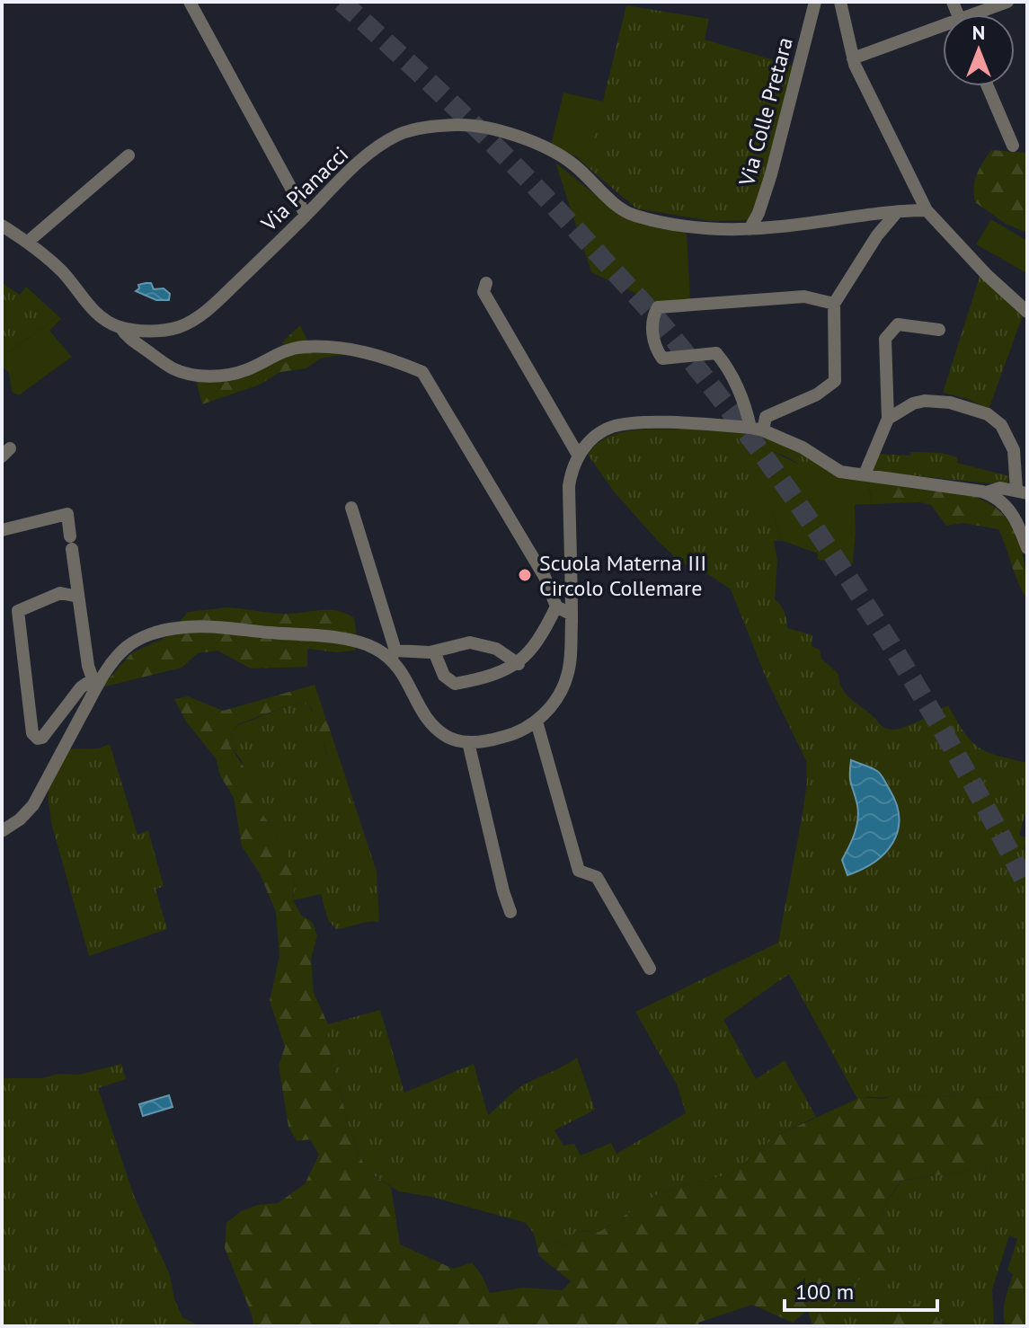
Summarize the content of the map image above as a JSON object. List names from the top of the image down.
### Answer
{
  "streets": {
    "street": ["Via Colle Pretara", "Via Pianacci"]
  },
  "crossings": [
    ["Via Colle Pretara", "Via Pianacci"]
  ],
  "places": ["Scuola Materna III Circolo Collemare"],
  "scale_bar": "100 m",
  "north": "top"
}
